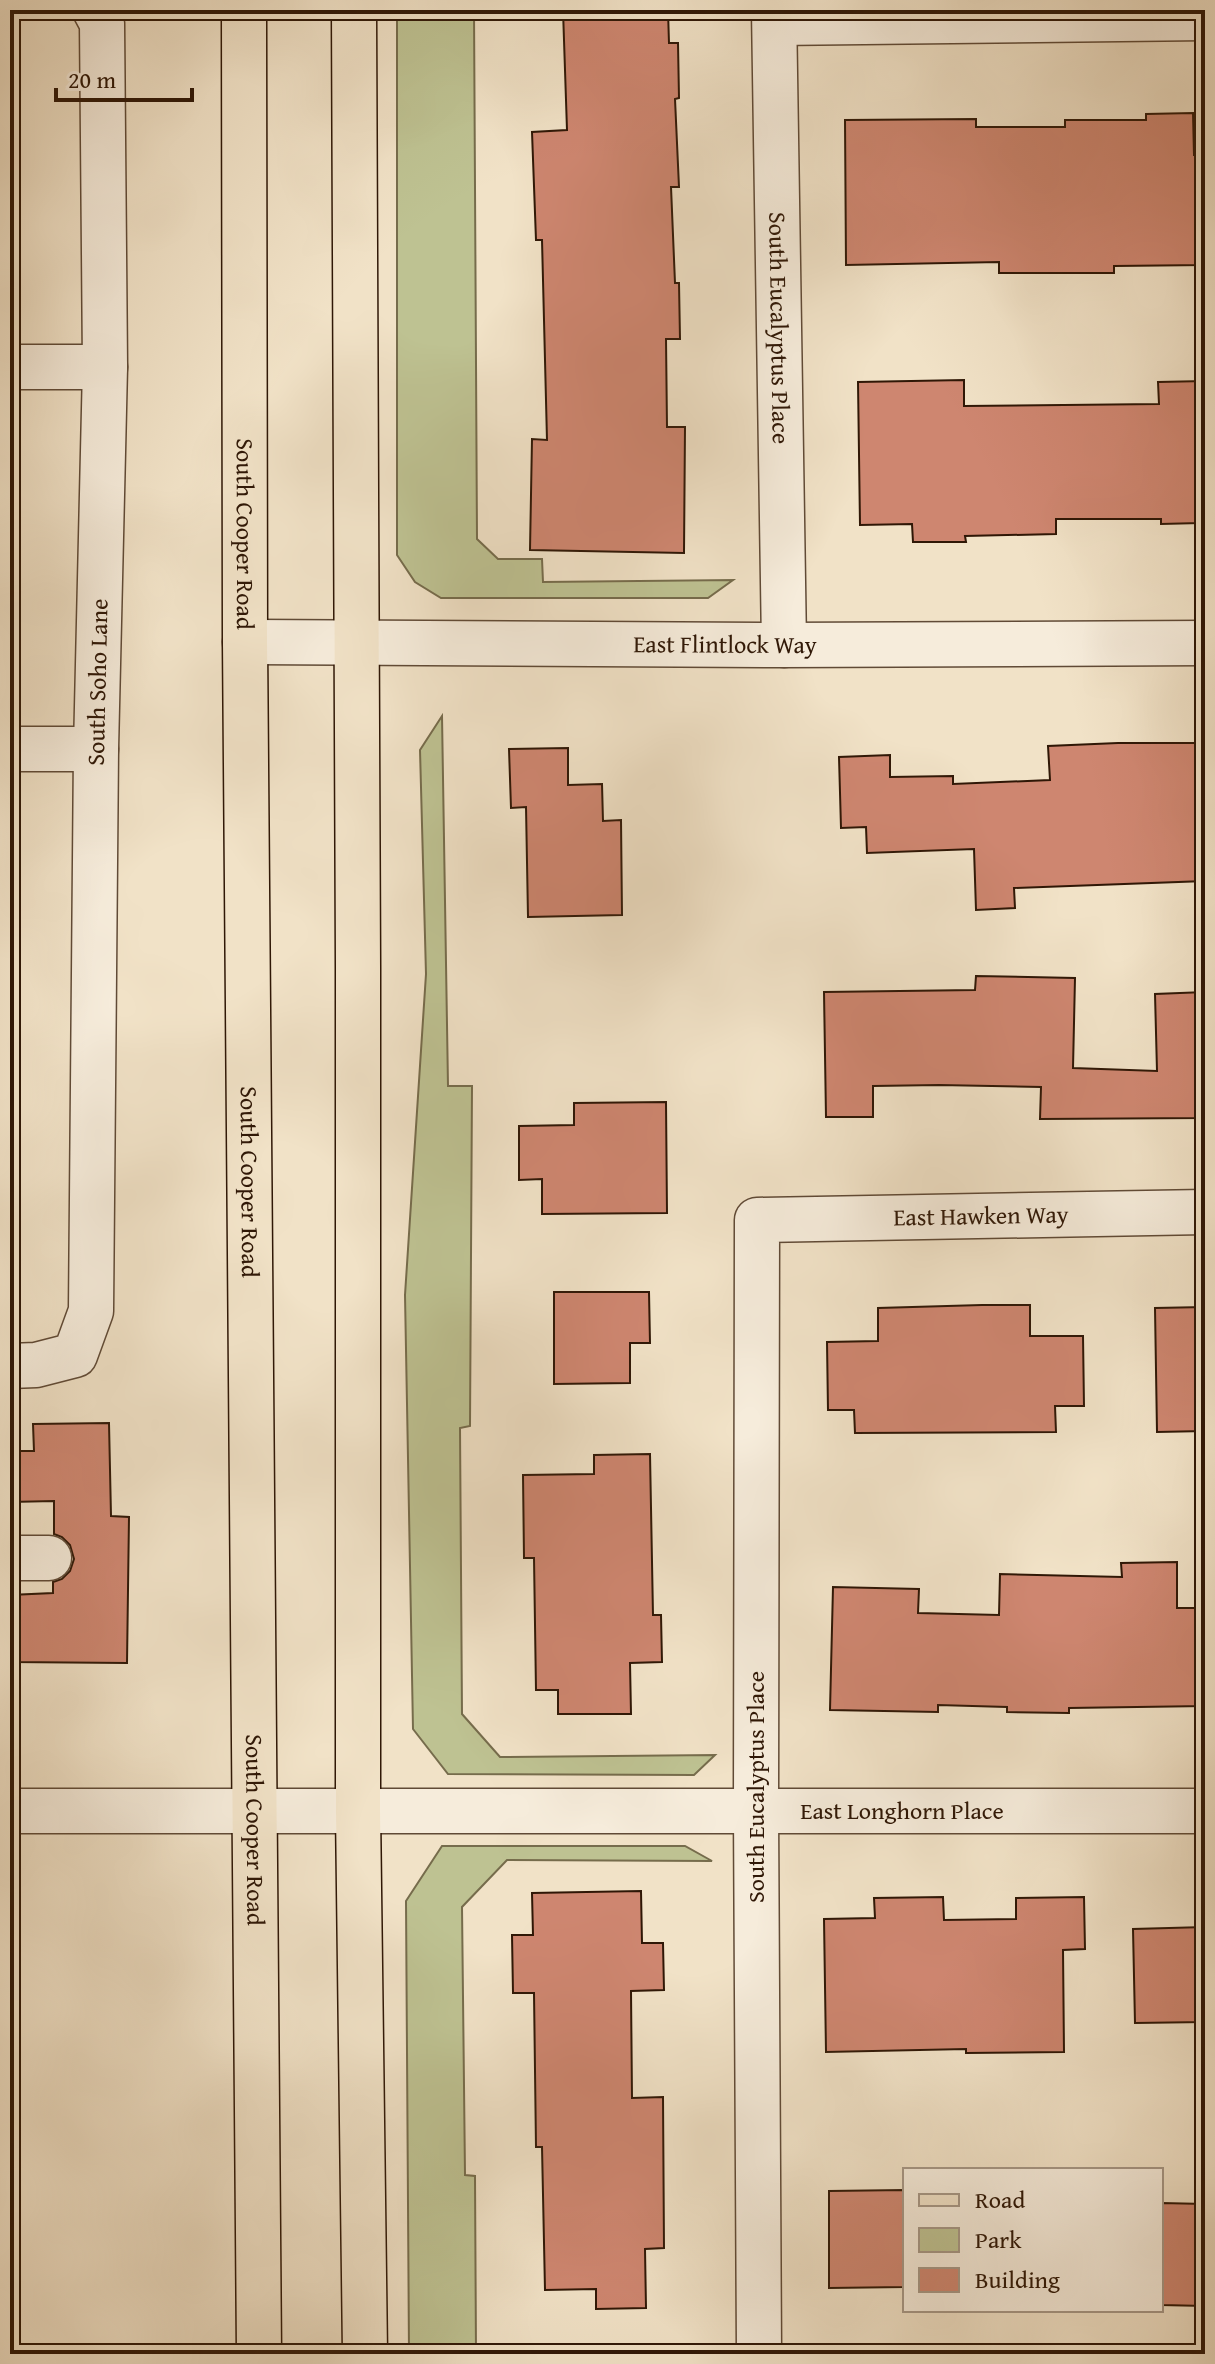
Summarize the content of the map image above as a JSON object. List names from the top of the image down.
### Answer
{
  "streets": {
    "main road": ["South Cooper Road"],
    "street": [
      "South Eucalyptus Place",
      "East Flintlock Way",
      "South Soho Lane",
      "East Hawken Way",
      "East Longhorn Place"
    ]
  },
  "crossings": [
    ["South Eucalyptus Place", "East Flintlock Way"],
    ["South Eucalyptus Place", "East Hawken Way"],
    ["South Eucalyptus Place", "East Longhorn Place"],
    ["South Cooper Road", "East Flintlock Way"],
    ["South Cooper Road", "East Longhorn Place"]
  ],
  "legend": ["Road", "Park", "Building"],
  "scale_bar": "20 m"
}
